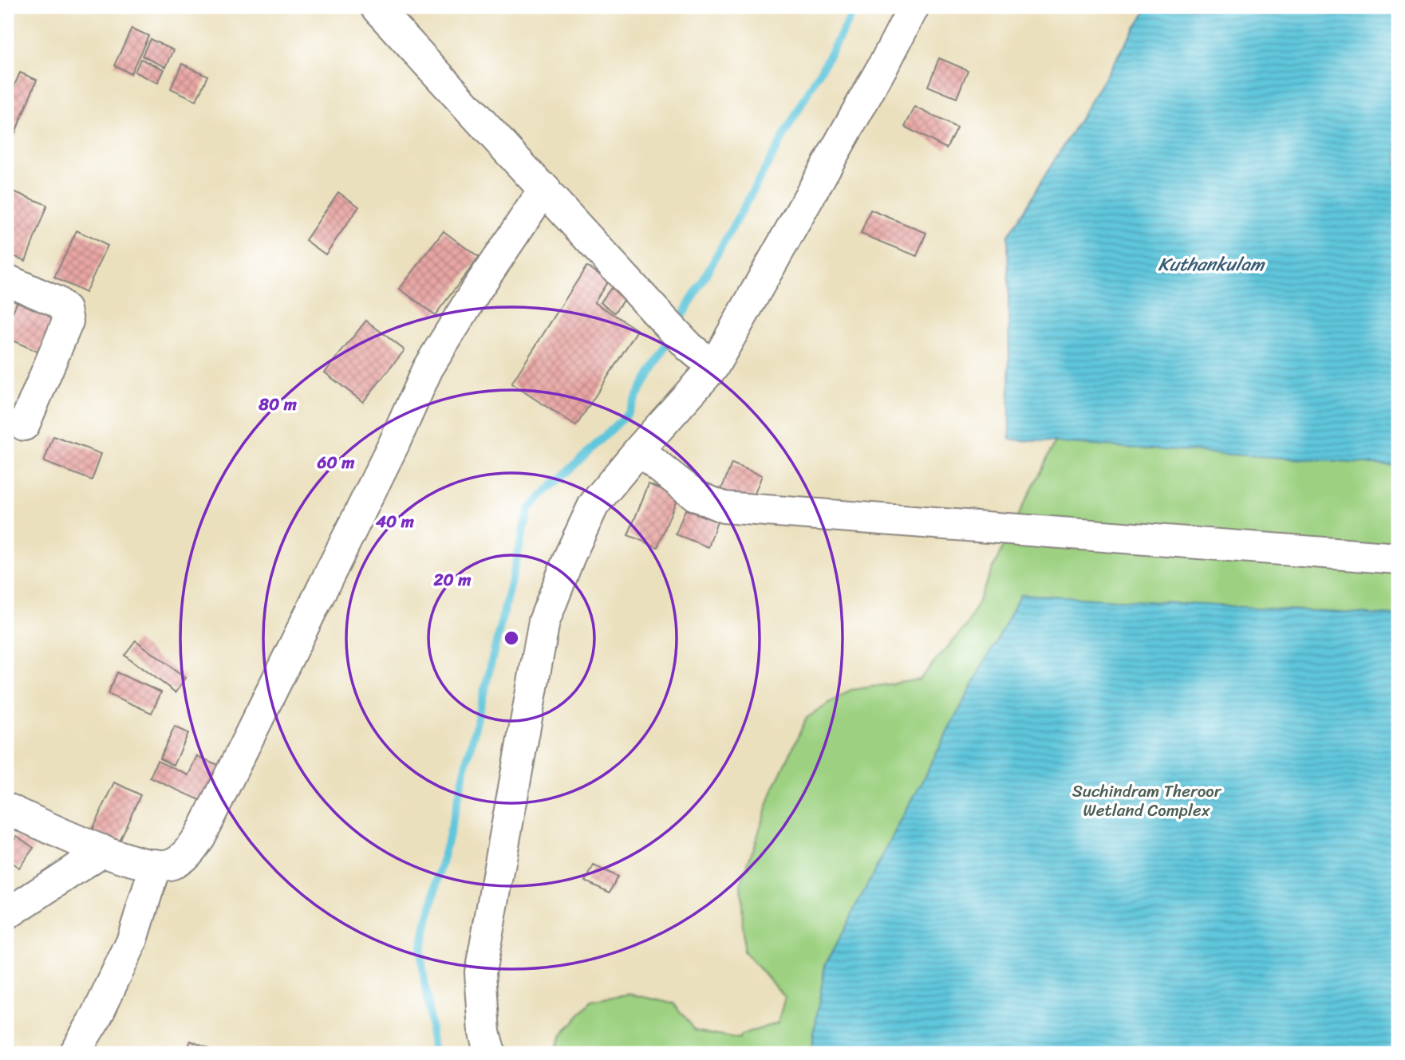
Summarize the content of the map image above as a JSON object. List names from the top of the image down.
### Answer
{
  "water": ["Kuthankulam"],
  "parks": ["Suchindram Theroor Wetland Complex"],
  "rings": [
    "80 m",
    "60 m",
    "40 m",
    "20 m"
  ]
}
